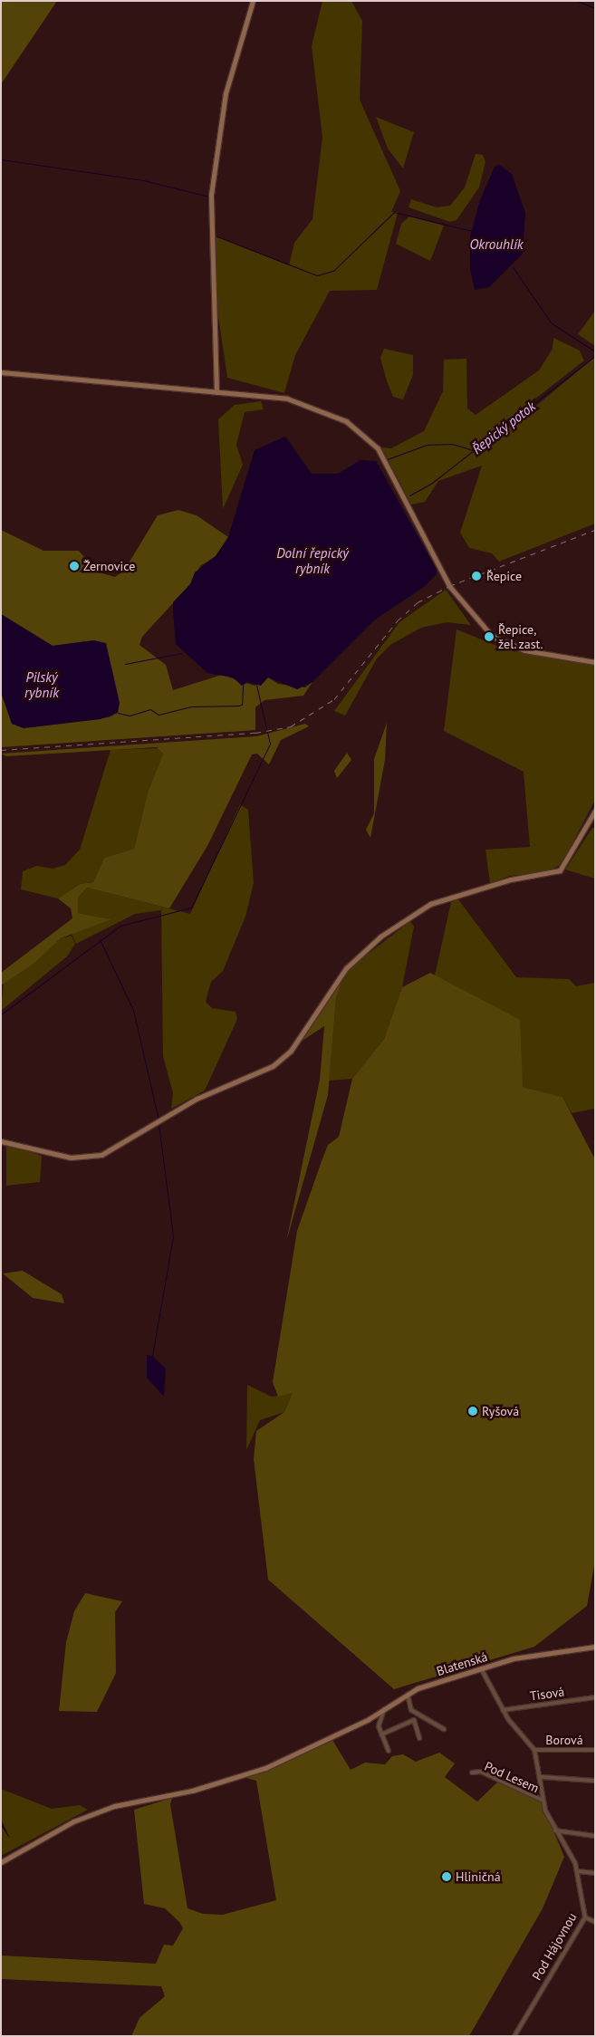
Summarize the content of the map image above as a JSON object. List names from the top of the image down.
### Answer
{
  "streets": {
    "street": [
      "Blatenská",
      "Tisová",
      "Borová",
      "Pod Lesem",
      "Pod Hájovnou"
    ]
  },
  "crossings": [
    ["Blatenská", "Pod Hájovnou"],
    ["Tisová", "Pod Hájovnou"],
    ["Borová", "Pod Hájovnou"],
    ["Pod Lesem", "Pod Hájovnou"]
  ],
  "water": [
    "Okrouhlík",
    "Řepický potok",
    "Dolní řepický rybník",
    "Pilský rybník"
  ],
  "places": [
    "Žernovice",
    "Řepice",
    "Řepice, žel. zast.",
    "Ryšová",
    "Hliničná"
  ]
}
